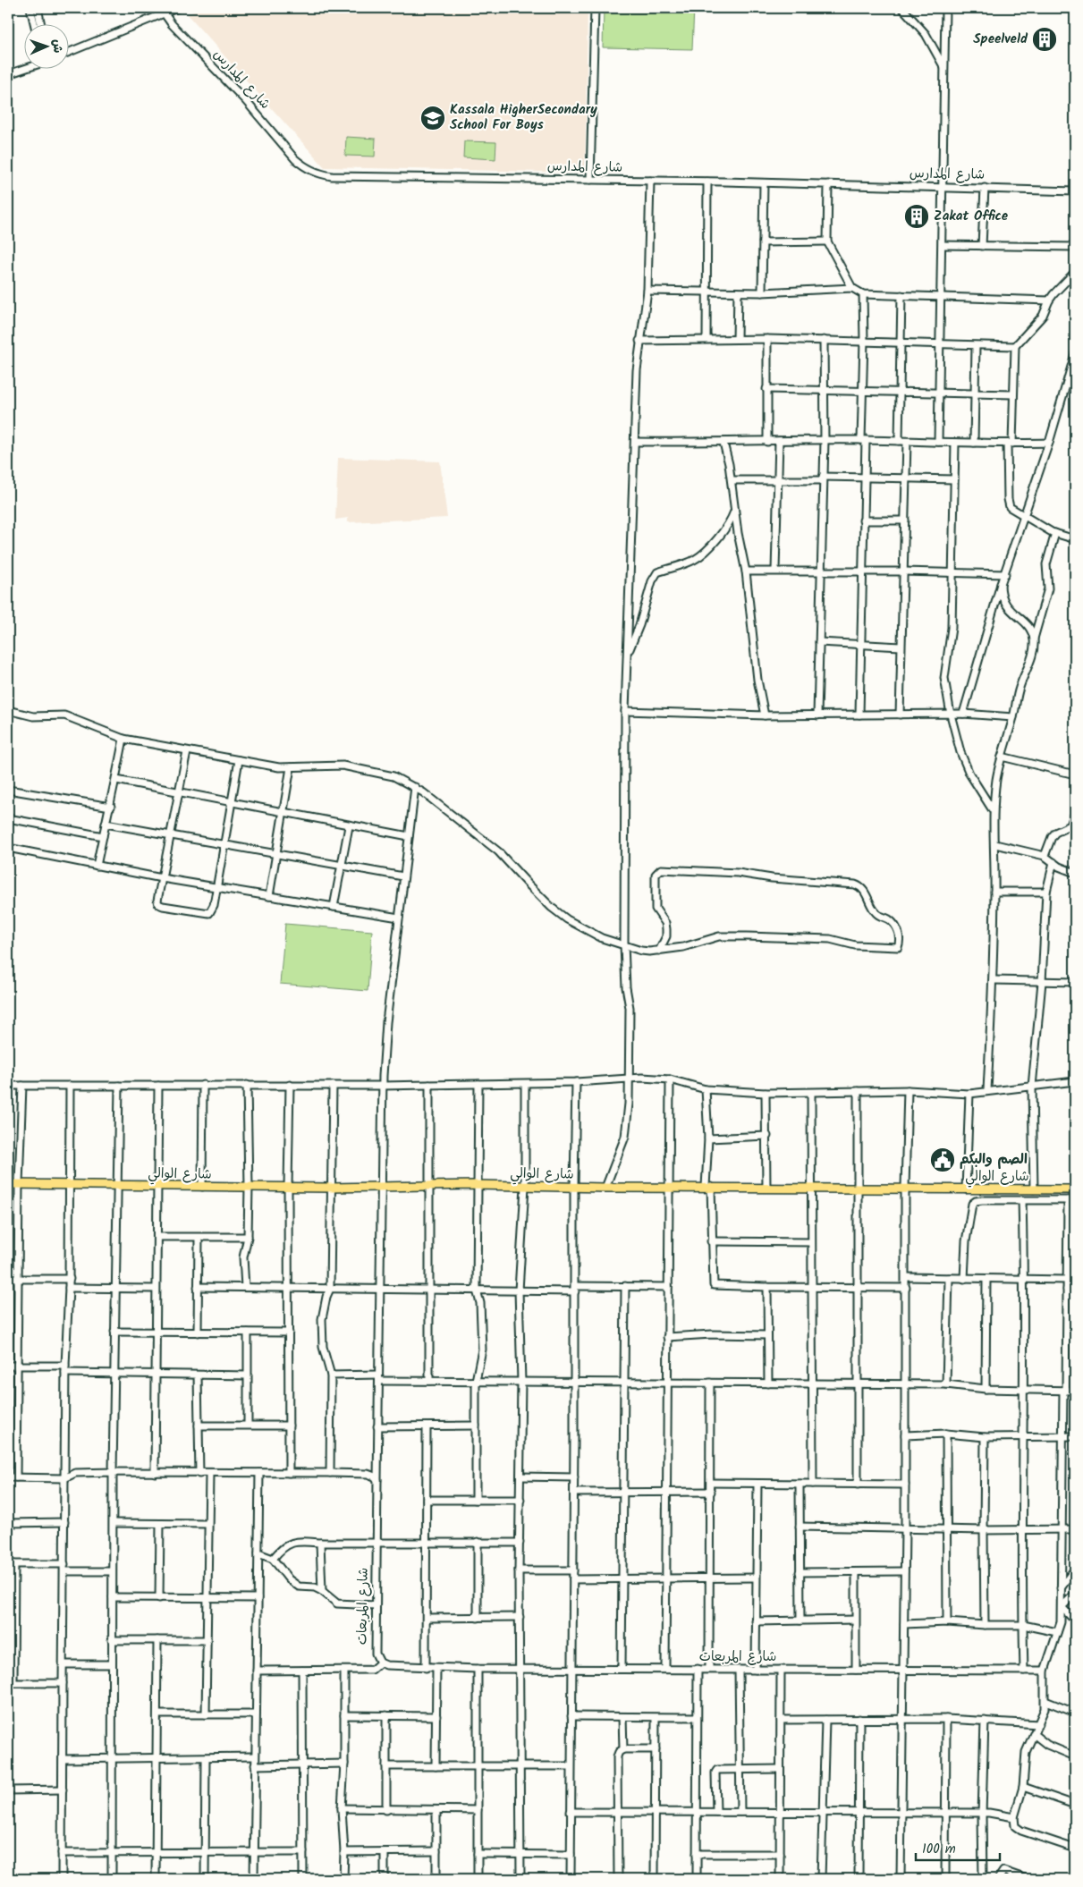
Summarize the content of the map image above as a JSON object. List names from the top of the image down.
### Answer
{
  "streets": {
    "main road": ["شارع الوالي"],
    "street": ["شارع المدارس", "شارع المربعات"]
  },
  "crossings": [
    ["شارع الوالي", "شارع المربعات"]
  ],
  "places": {
    "building": ["Speelveld", "Zakat Office"],
    "school or university": ["Kassala HigherSecondary School For Boys"],
    "public building": ["الصم والبكم"]
  },
  "scale_bar": "100 m",
  "north": "right"
}
